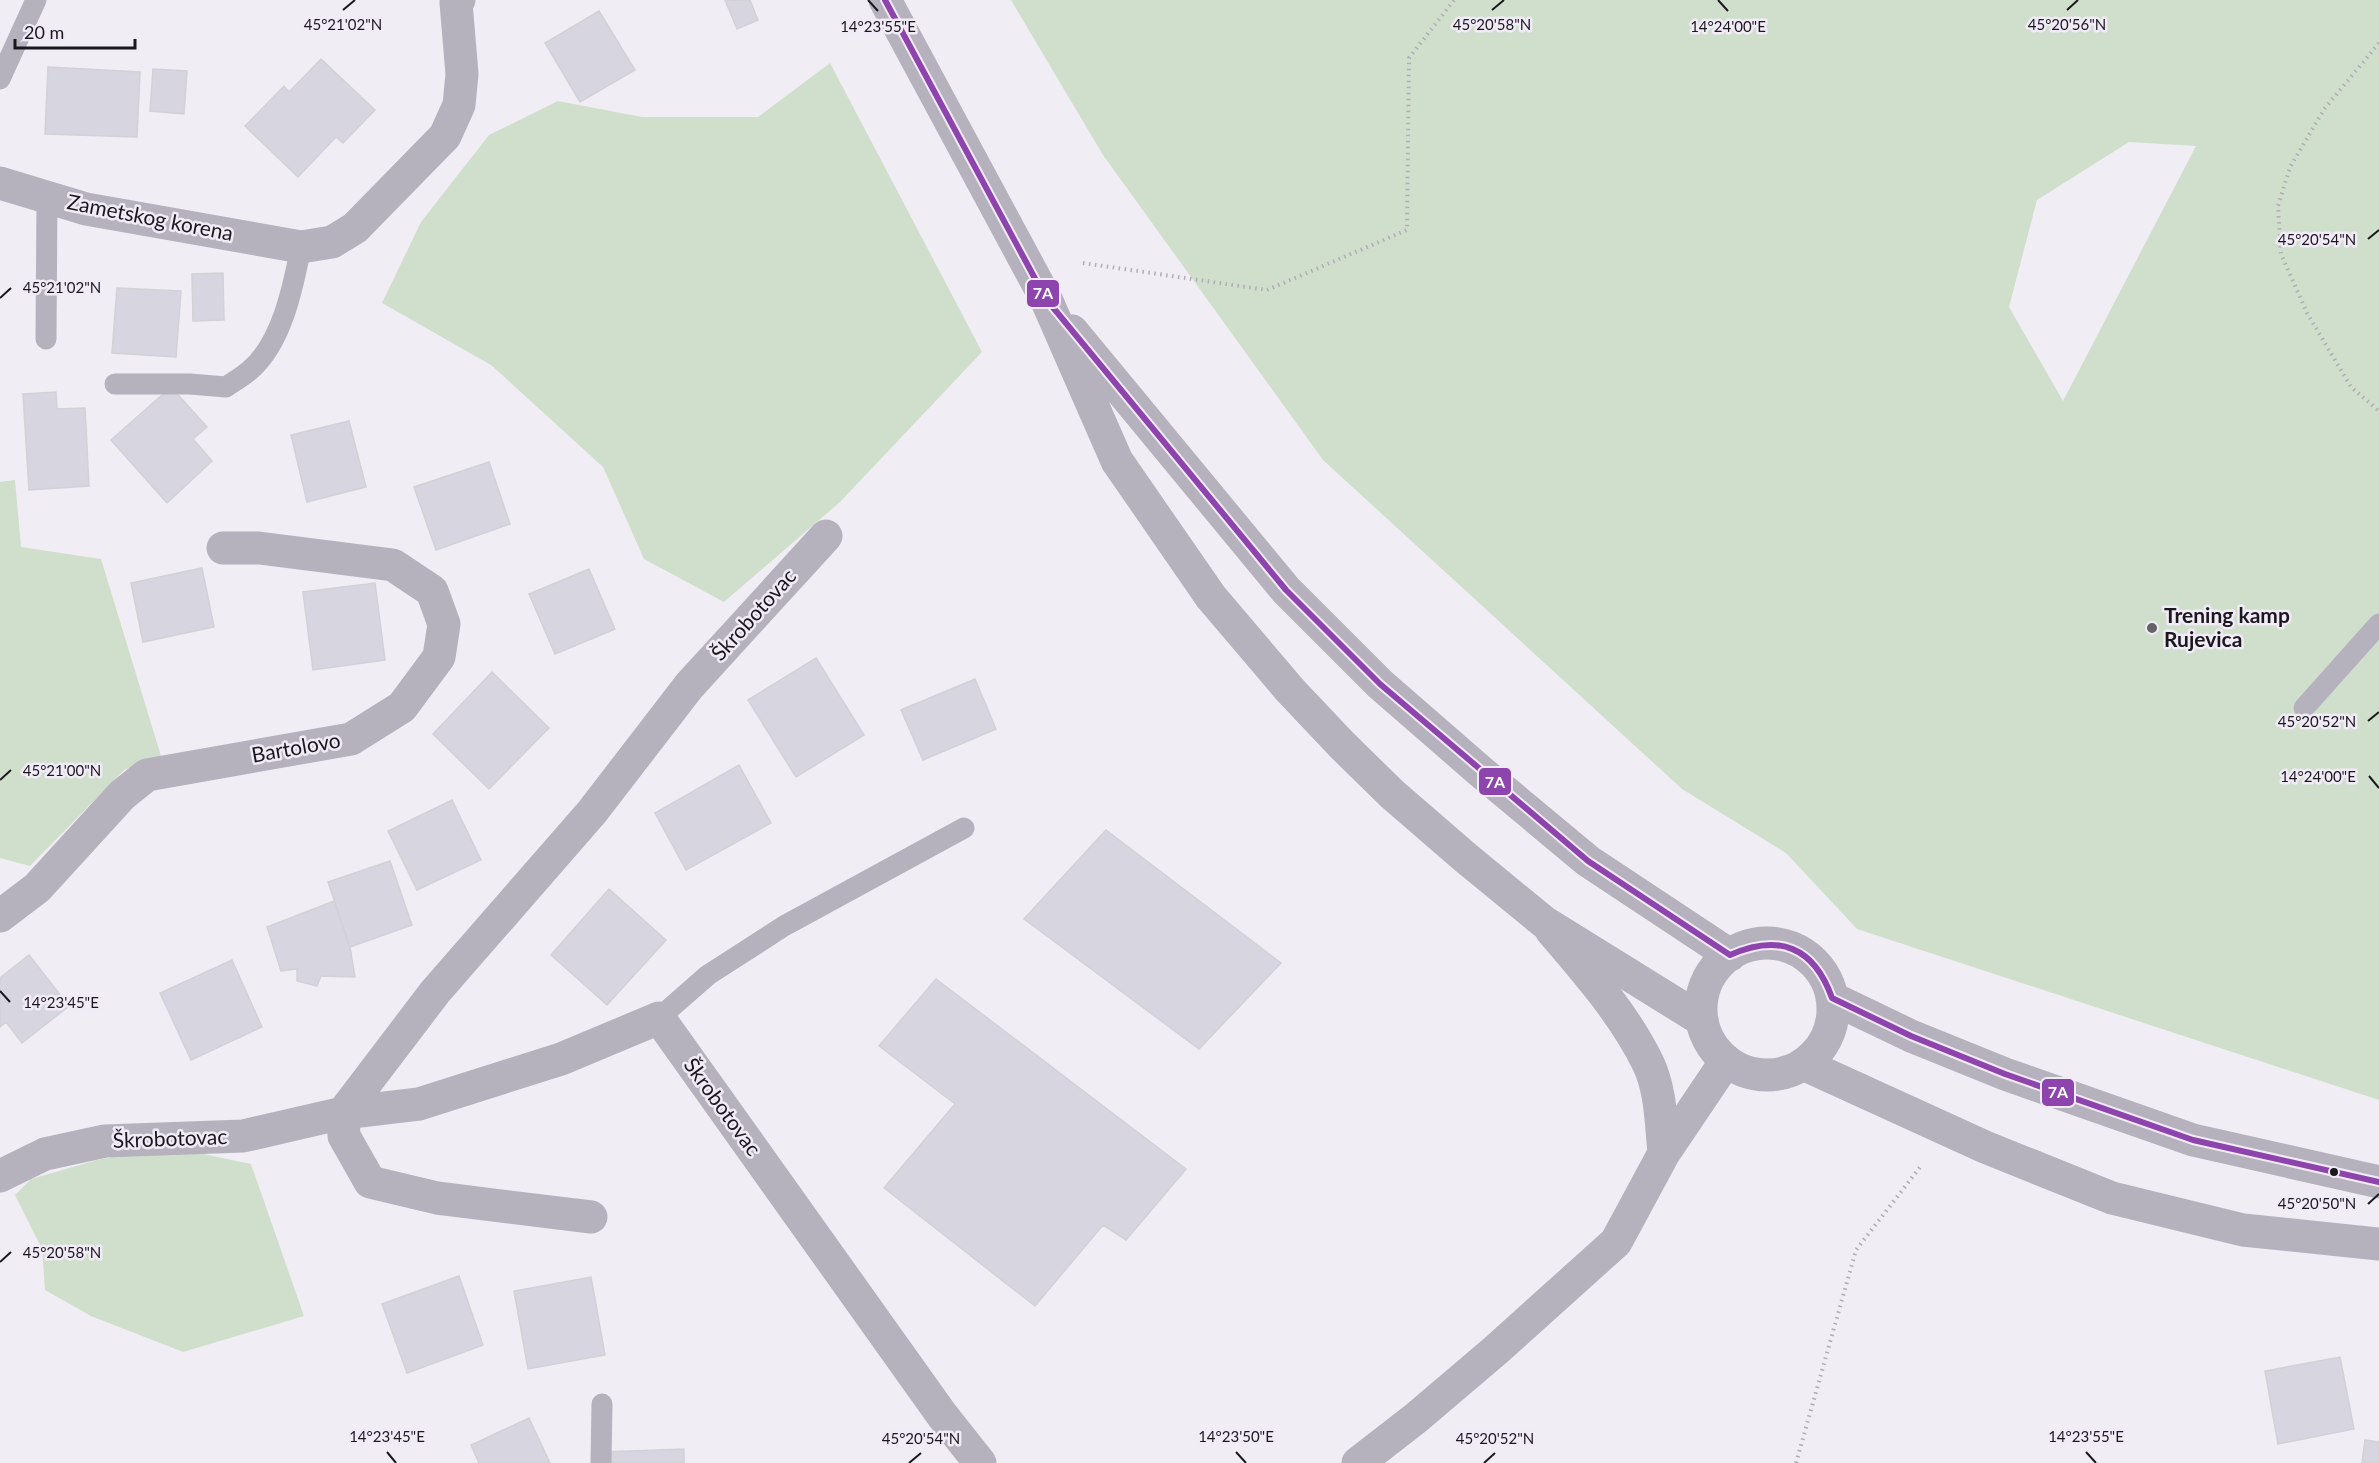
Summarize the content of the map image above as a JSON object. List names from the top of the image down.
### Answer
{
  "streets": {
    "street": ["Zametskog korena", "Škrobotovac", "Bartolovo"]
  },
  "places": ["Trening kamp Rujevica"],
  "lines": ["transit line 7A"],
  "scale_bar": "20 m",
  "coordinates": [
    "45°21'02\"N",
    "45°20'58\"N",
    "45°20'56\"N",
    "14°24'00\"E",
    "14°23'55\"E",
    "45°20'54\"N",
    "45°20'52\"N",
    "45°21'00\"N",
    "14°23'45\"E",
    "45°20'50\"N",
    "14°23'50\"E"
  ]
}
